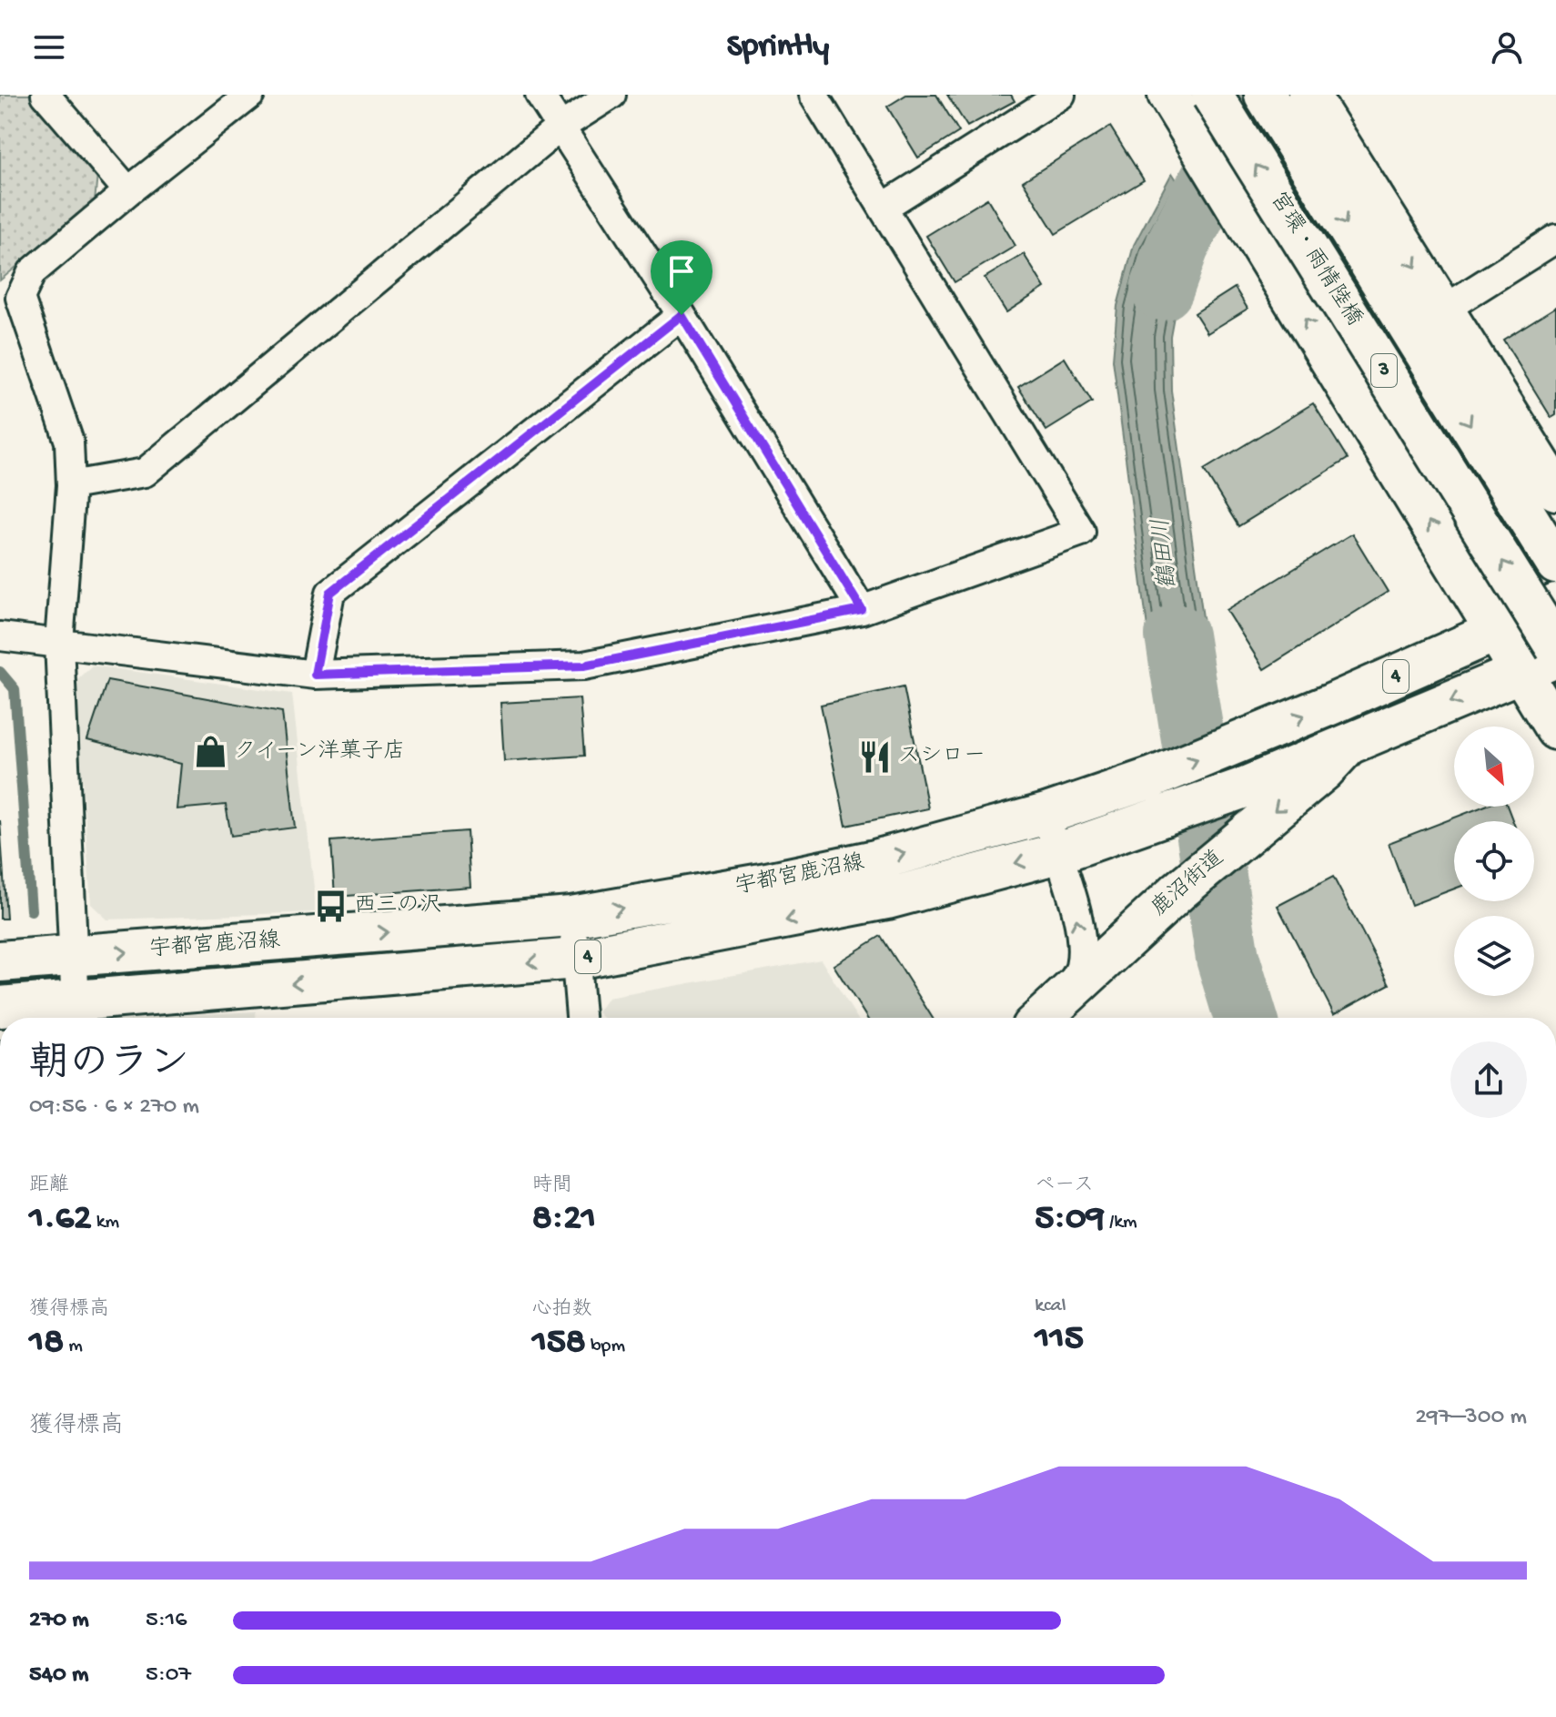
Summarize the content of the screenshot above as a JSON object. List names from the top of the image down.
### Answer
{
  "streets": {
    "main road": [
      "宮環・雨情陸橋",
      "3",
      "4",
      "宇都宮鹿沼線",
      "鹿沼街道"
    ]
  },
  "crossings": [
    ["宮環・雨情陸橋", "3"],
    ["3", "宇都宮鹿沼線"],
    ["3", "鹿沼街道"],
    ["宇都宮鹿沼線", "鹿沼街道"]
  ],
  "one_way": ["鹿沼街道"],
  "water": ["鶴田川"],
  "places": {
    "shop": ["クイーン洋菓子店"],
    "restaurant": ["スシロー"],
    "bus stop": ["西三の沢"]
  },
  "north": "bottom right",
  "page": {
    "header": "Sprintly",
    "heading": ["朝のラン", "09:56 · 6 × 270 m"],
    "stats": [
      ["距離", "1.62 km"],
      ["時間", "8:21"],
      ["ペース", "5:09 /km"],
      ["獲得標高", "18 m"],
      ["心拍数", "158 bpm"],
      ["kcal", "115"]
    ],
    "chart": ["獲得標高", "297–300 m"],
    "list": [
      {
        "name": "270 m",
        "note": "5:16"
      },
      {
        "name": "540 m",
        "note": "5:07"
      }
    ]
  }
}
